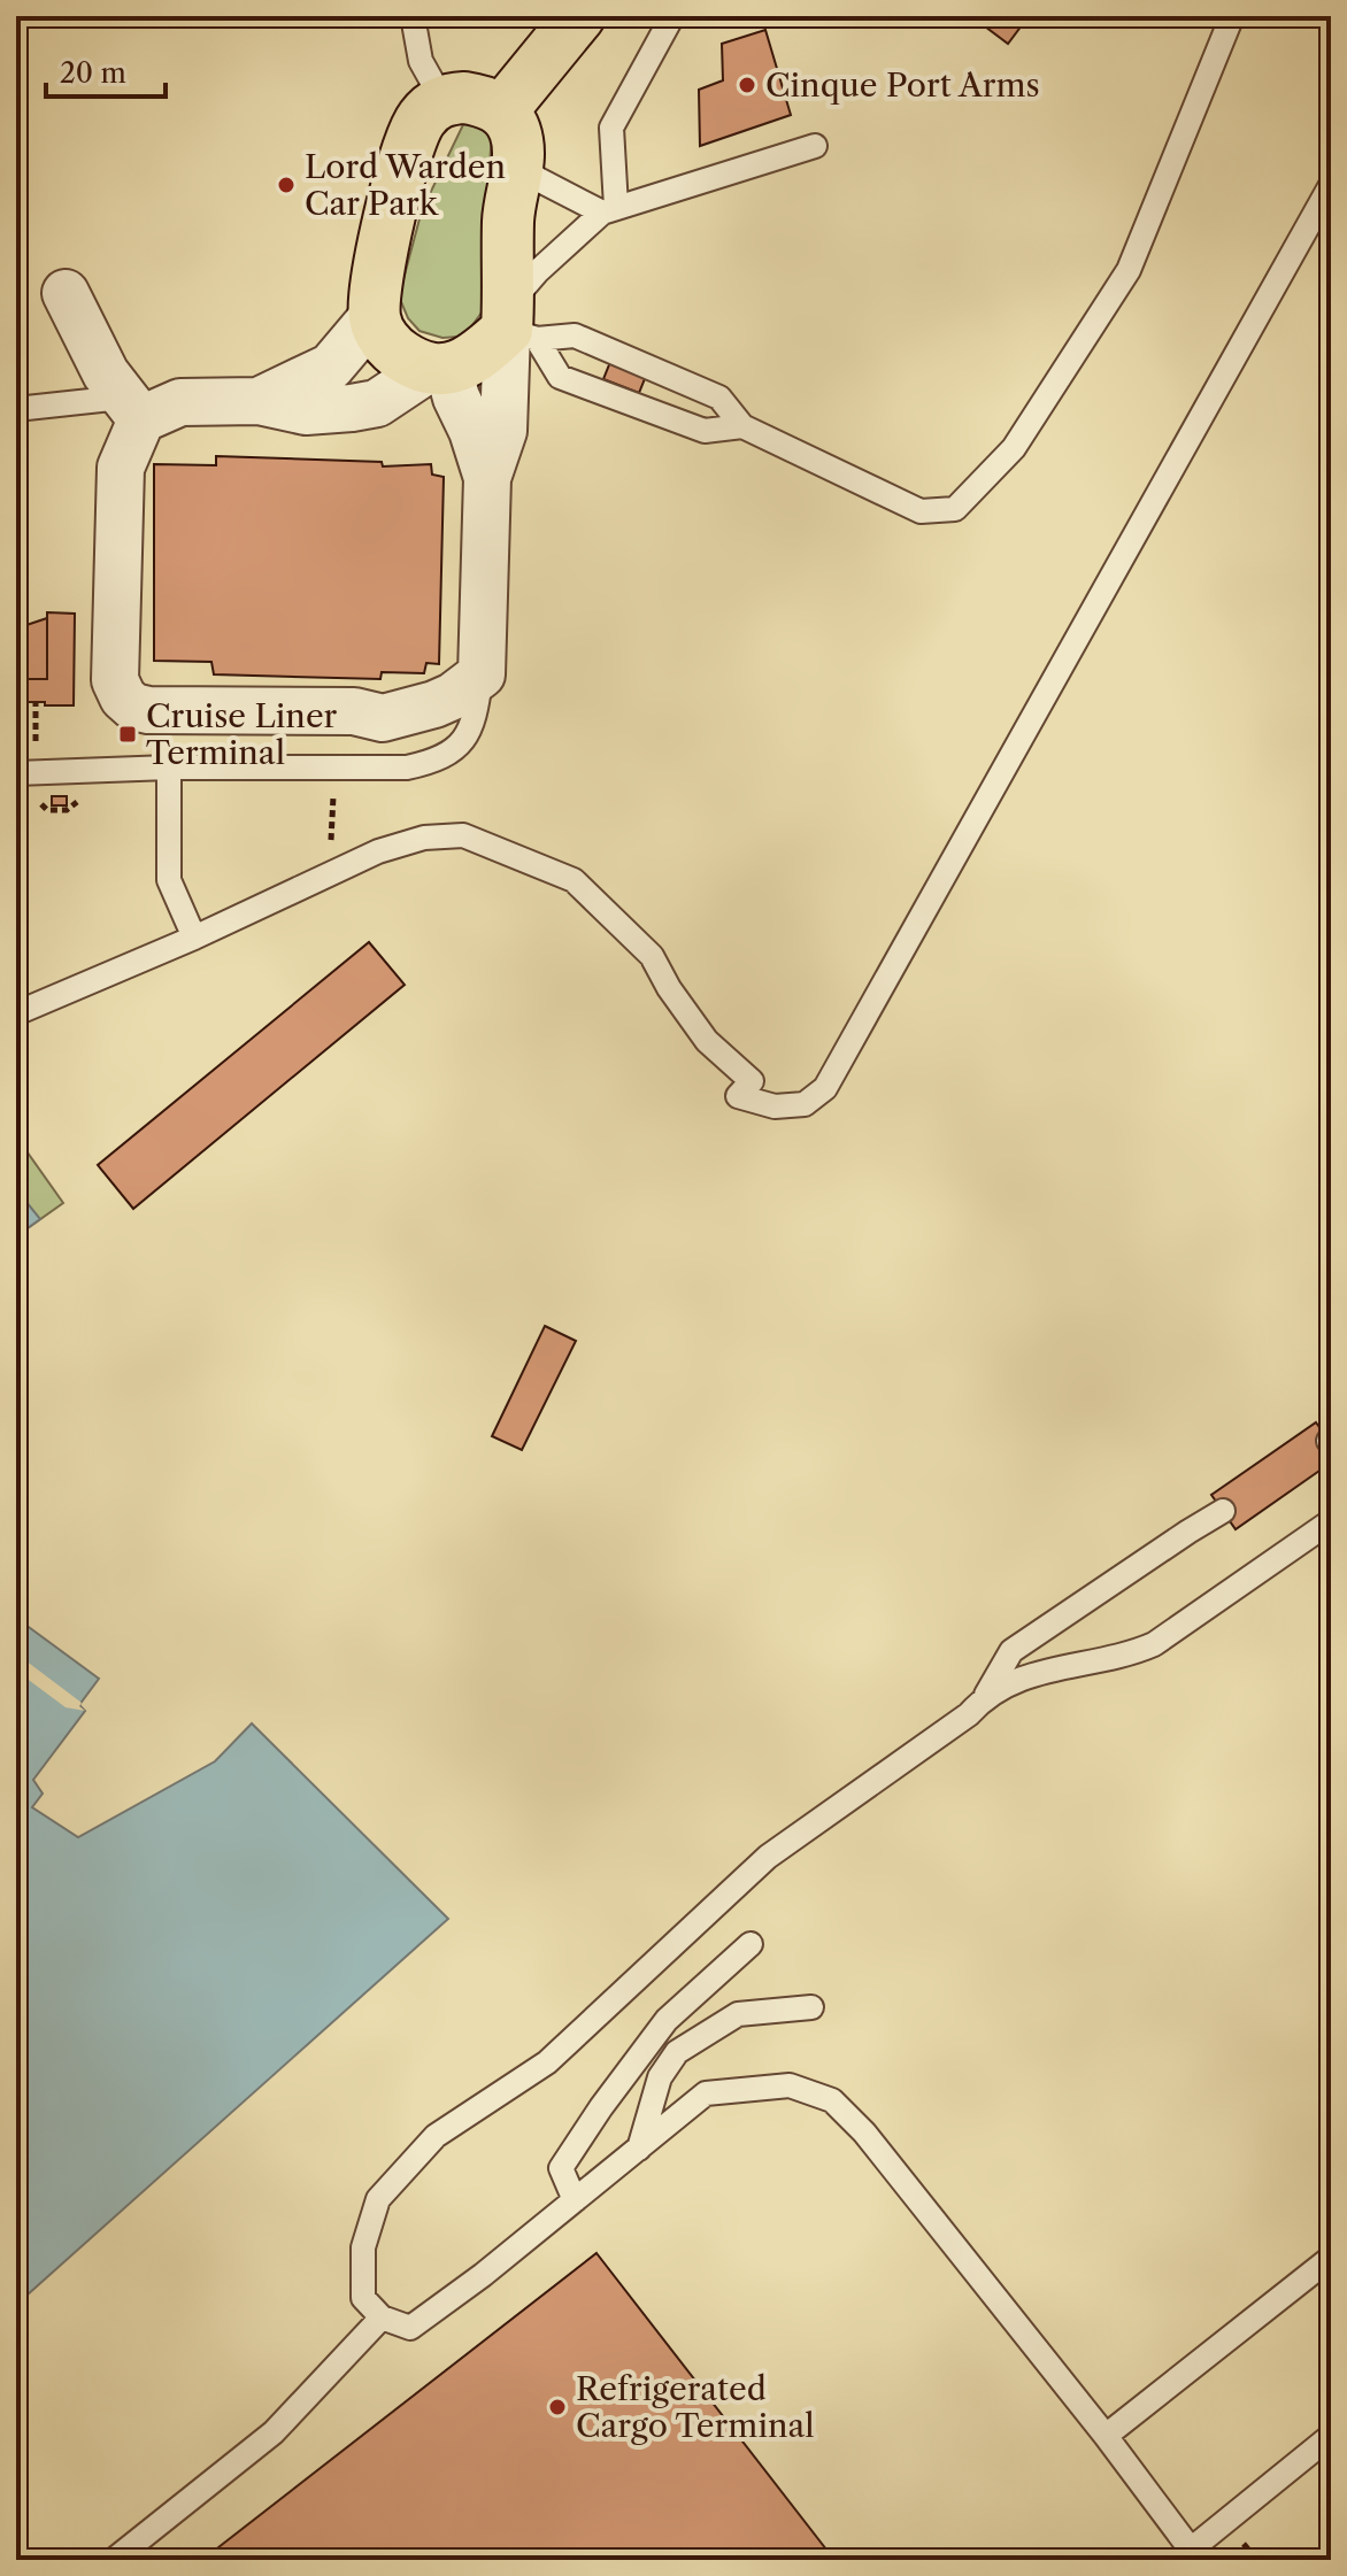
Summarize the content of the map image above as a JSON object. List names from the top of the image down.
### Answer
{
  "places": {
    "other": ["Cinque Port Arms", "Lord Warden Car Park", "Refrigerated Cargo Terminal"],
    "transit": ["Cruise Liner Terminal"]
  },
  "scale_bar": "20 m"
}
